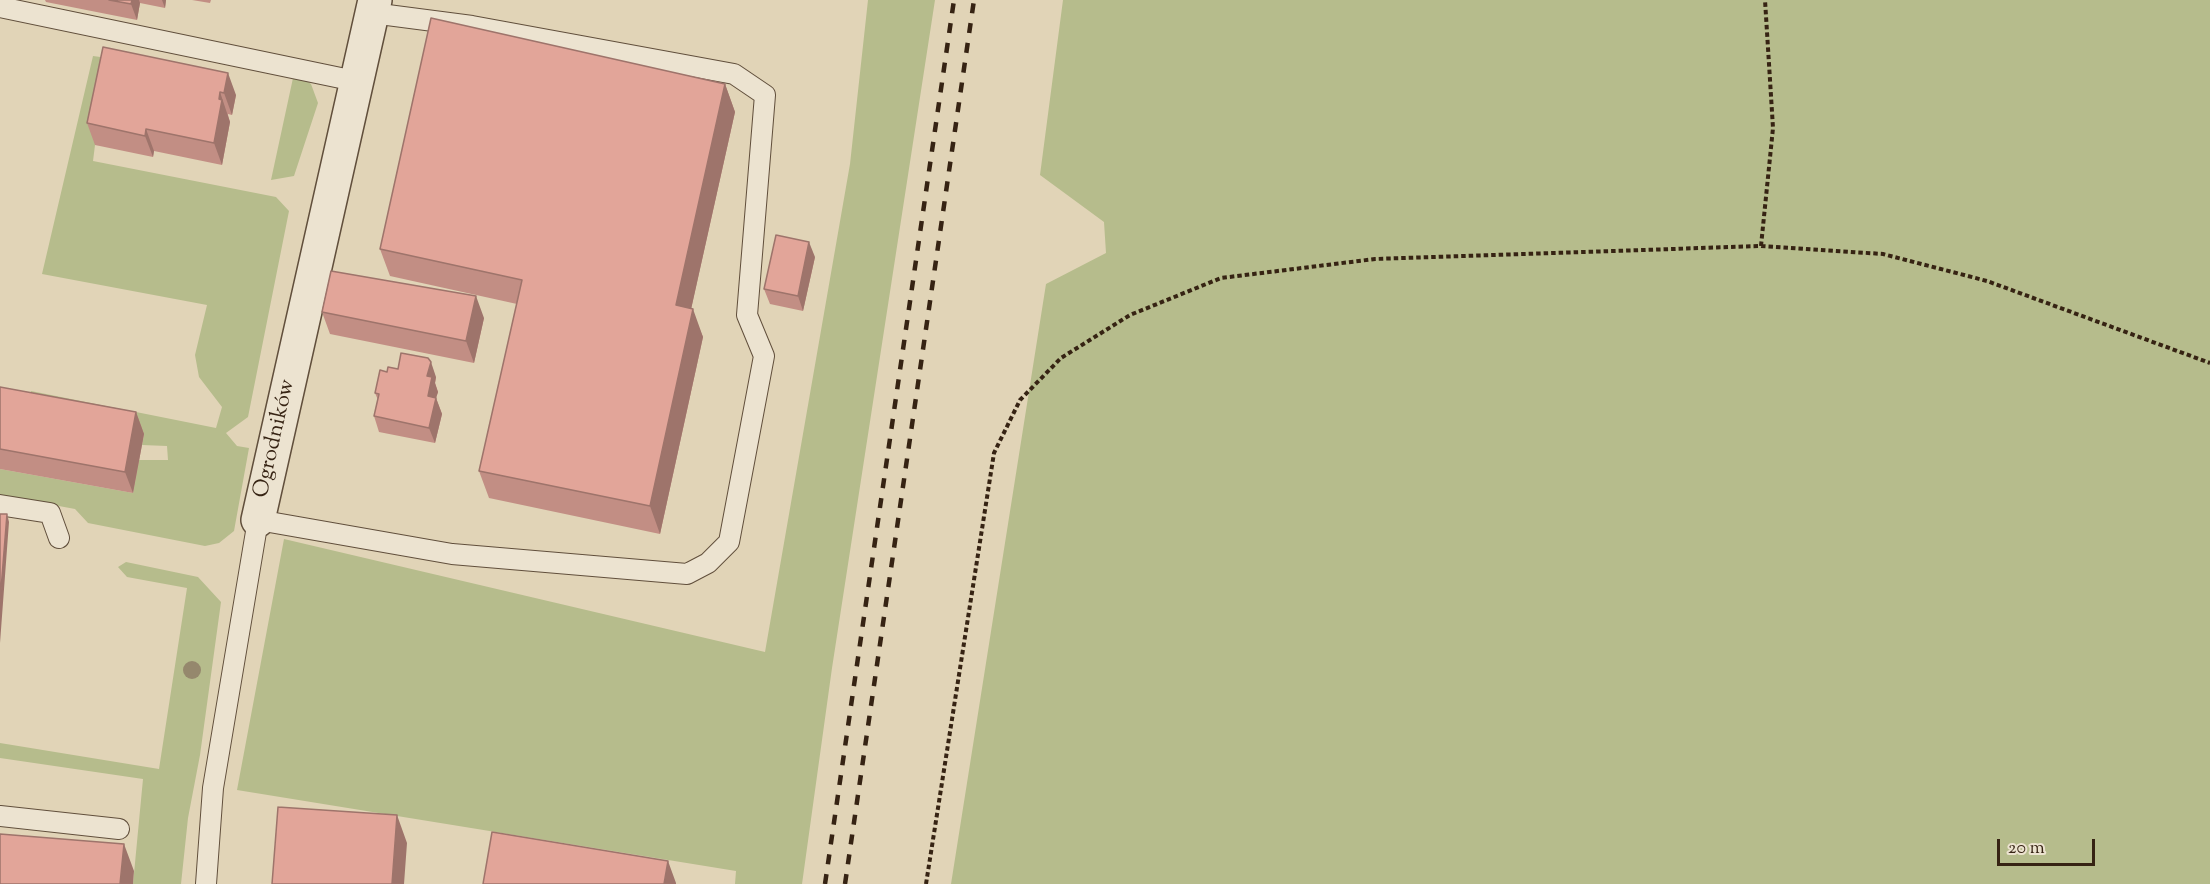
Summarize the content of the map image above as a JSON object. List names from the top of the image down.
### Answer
{
  "streets": {
    "street": ["Ogrodników"]
  },
  "scale_bar": "20 m"
}
